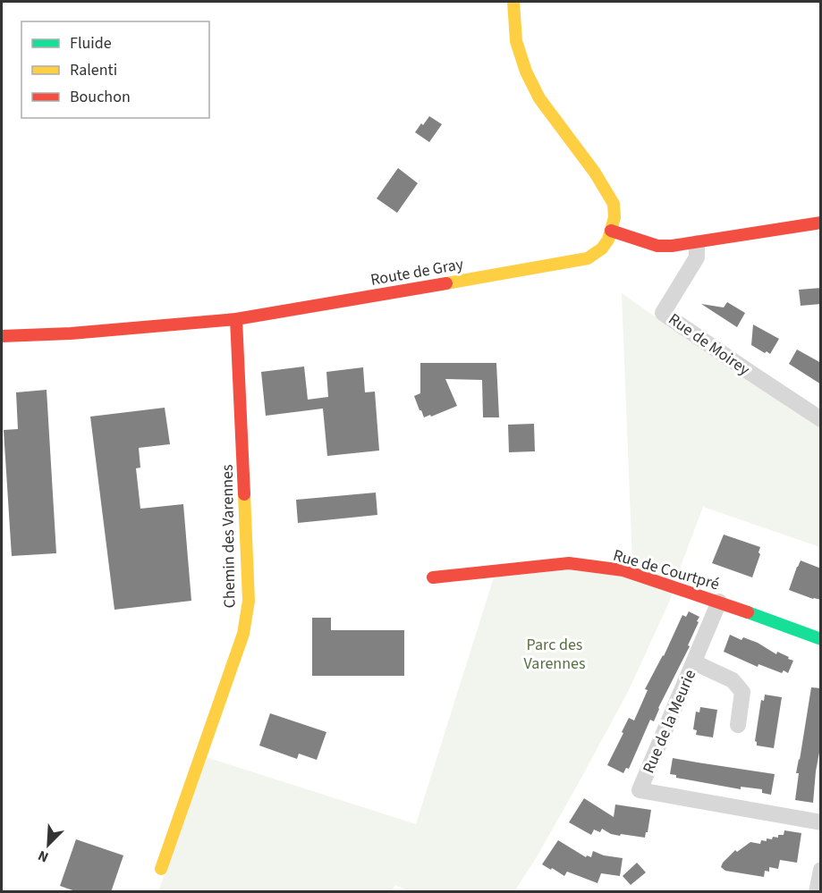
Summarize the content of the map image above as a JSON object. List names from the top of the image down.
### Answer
{
  "streets": {
    "street": [
      "Route de Gray",
      "Rue de Moirey",
      "Chemin des Varennes",
      "Rue de Courtpré",
      "Rue de la Meurie"
    ]
  },
  "crossings": [
    ["Route de Gray", "Chemin des Varennes"],
    ["Rue de Courtpré", "Rue de la Meurie"]
  ],
  "parks": ["Parc des Varennes"],
  "legend": ["Fluide", "Ralenti", "Bouchon"],
  "north": "bottom left"
}
